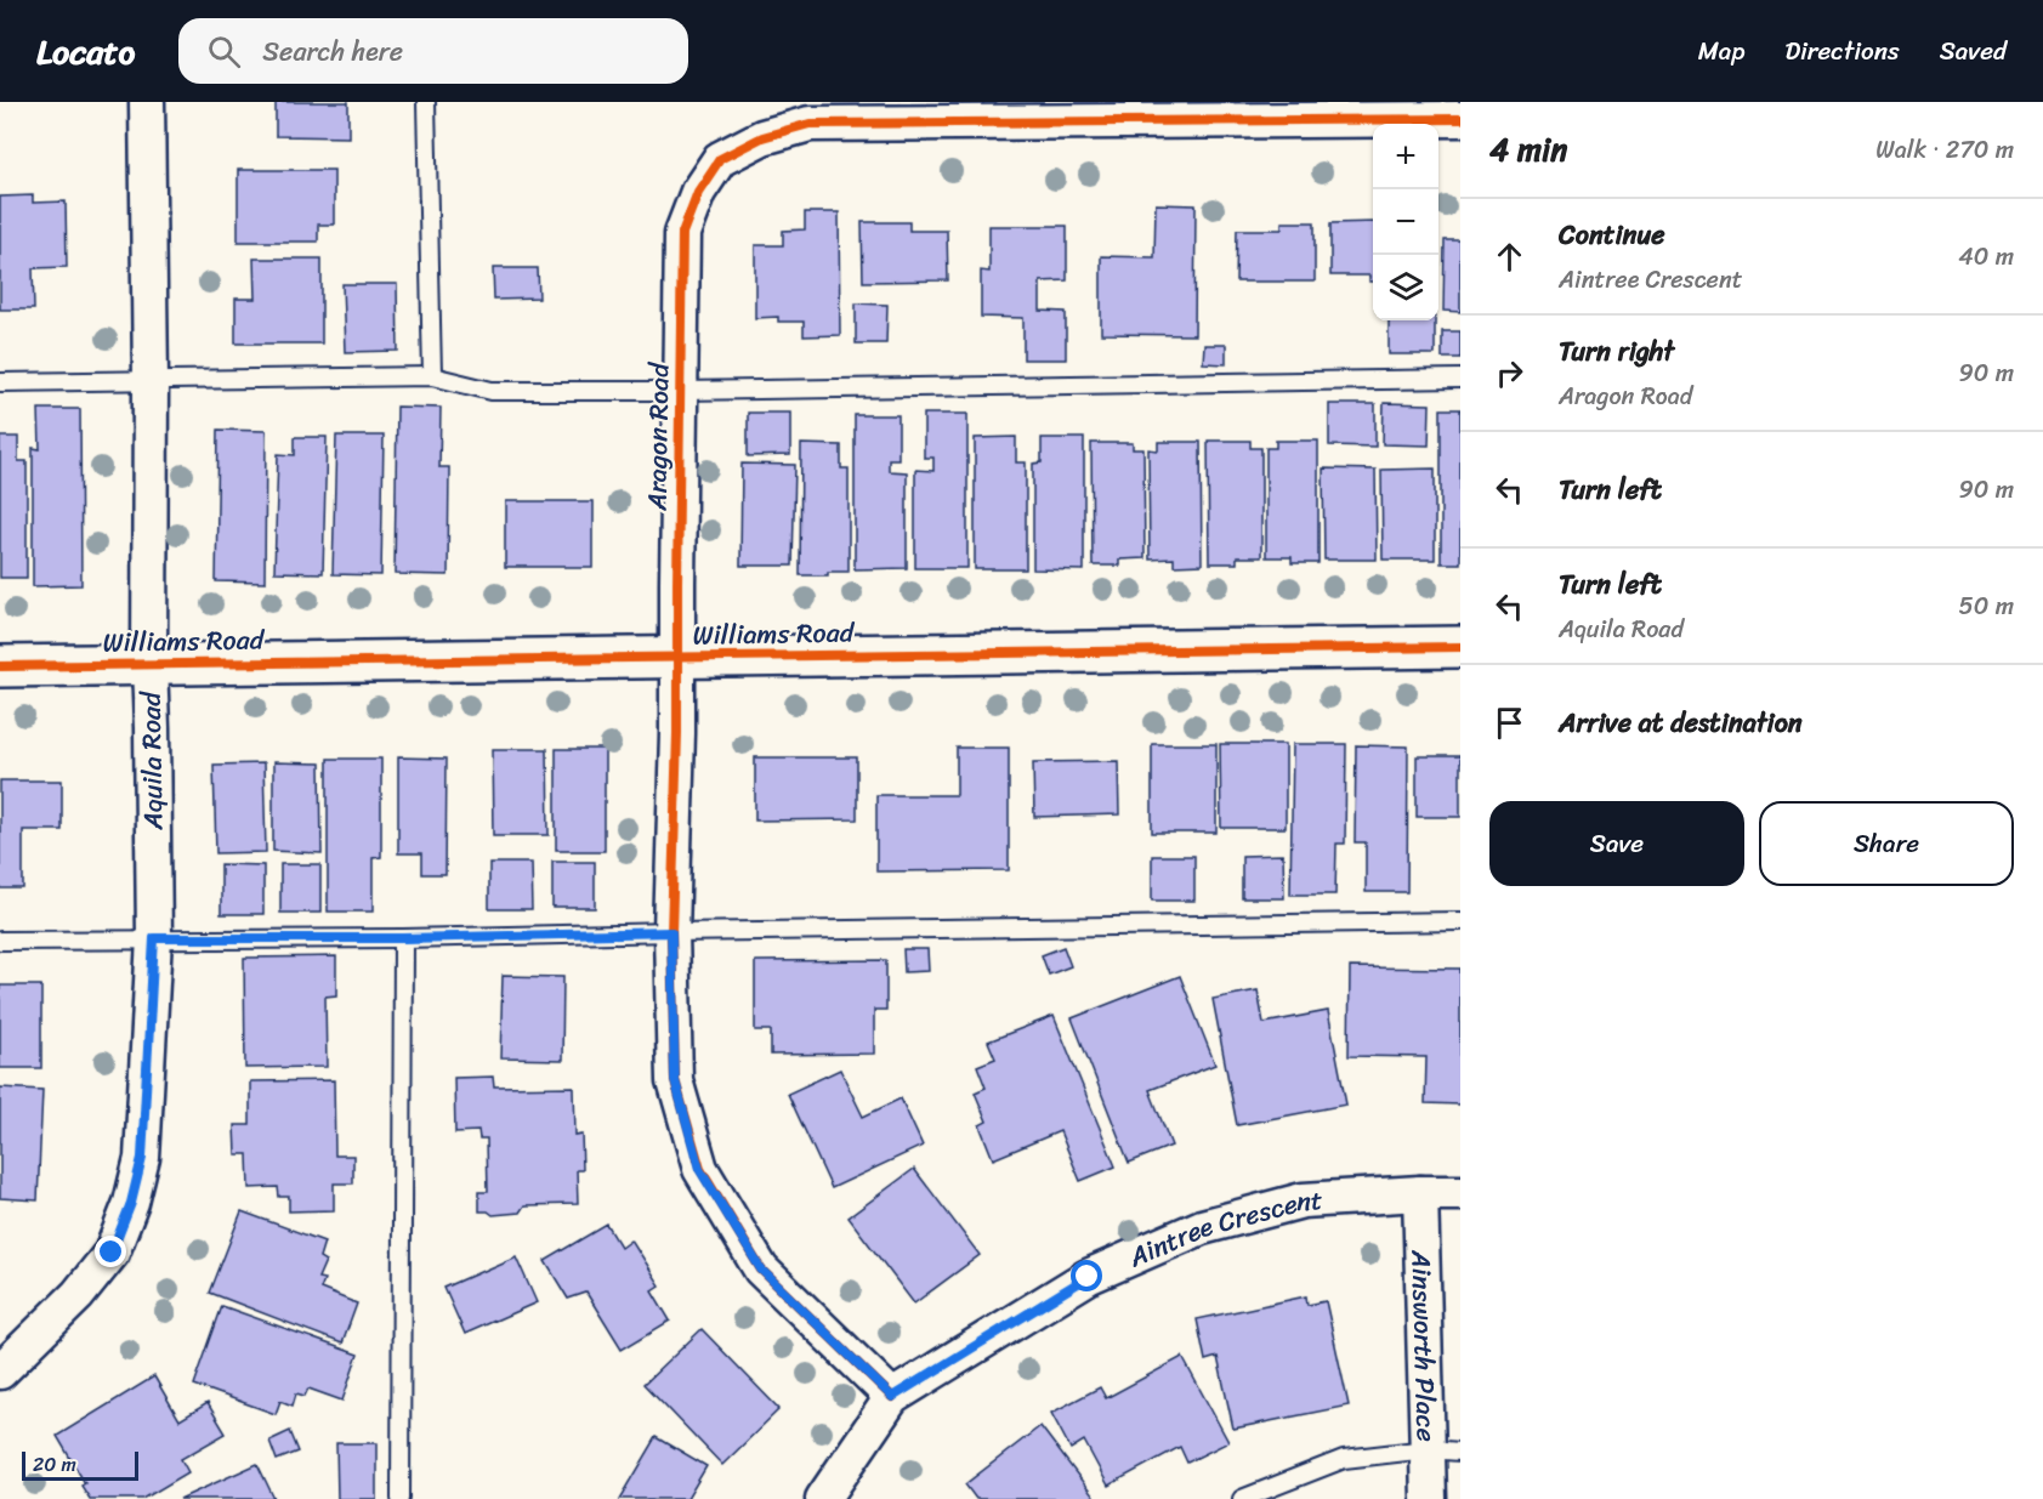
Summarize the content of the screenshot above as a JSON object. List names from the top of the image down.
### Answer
{
  "streets": {
    "street": [
      "Aragon Road",
      "Williams Road",
      "Aquila Road",
      "Aintree Crescent",
      "Ainsworth Place"
    ]
  },
  "crossings": [
    ["Aragon Road", "Williams Road"],
    ["Aragon Road", "Aintree Crescent"],
    ["Williams Road", "Aquila Road"],
    ["Aintree Crescent", "Ainsworth Place"]
  ],
  "scale_bar": "20 m",
  "page": {
    "header": "Locato",
    "search": "Search here",
    "nav": ["Map", "Directions", "Saved"],
    "heading": ["4 min", "Walk · 270 m"],
    "map_buttons": ["+", "−"],
    "list": [
      ["Continue", "Aintree Crescent", "40 m"],
      ["Turn right", "Aragon Road", "90 m"],
      ["Turn left", "90 m"],
      ["Turn left", "Aquila Road", "50 m"],
      "Arrive at destination"
    ],
    "buttons": ["Save", "Share"],
    "scale": "20 m"
  }
}
